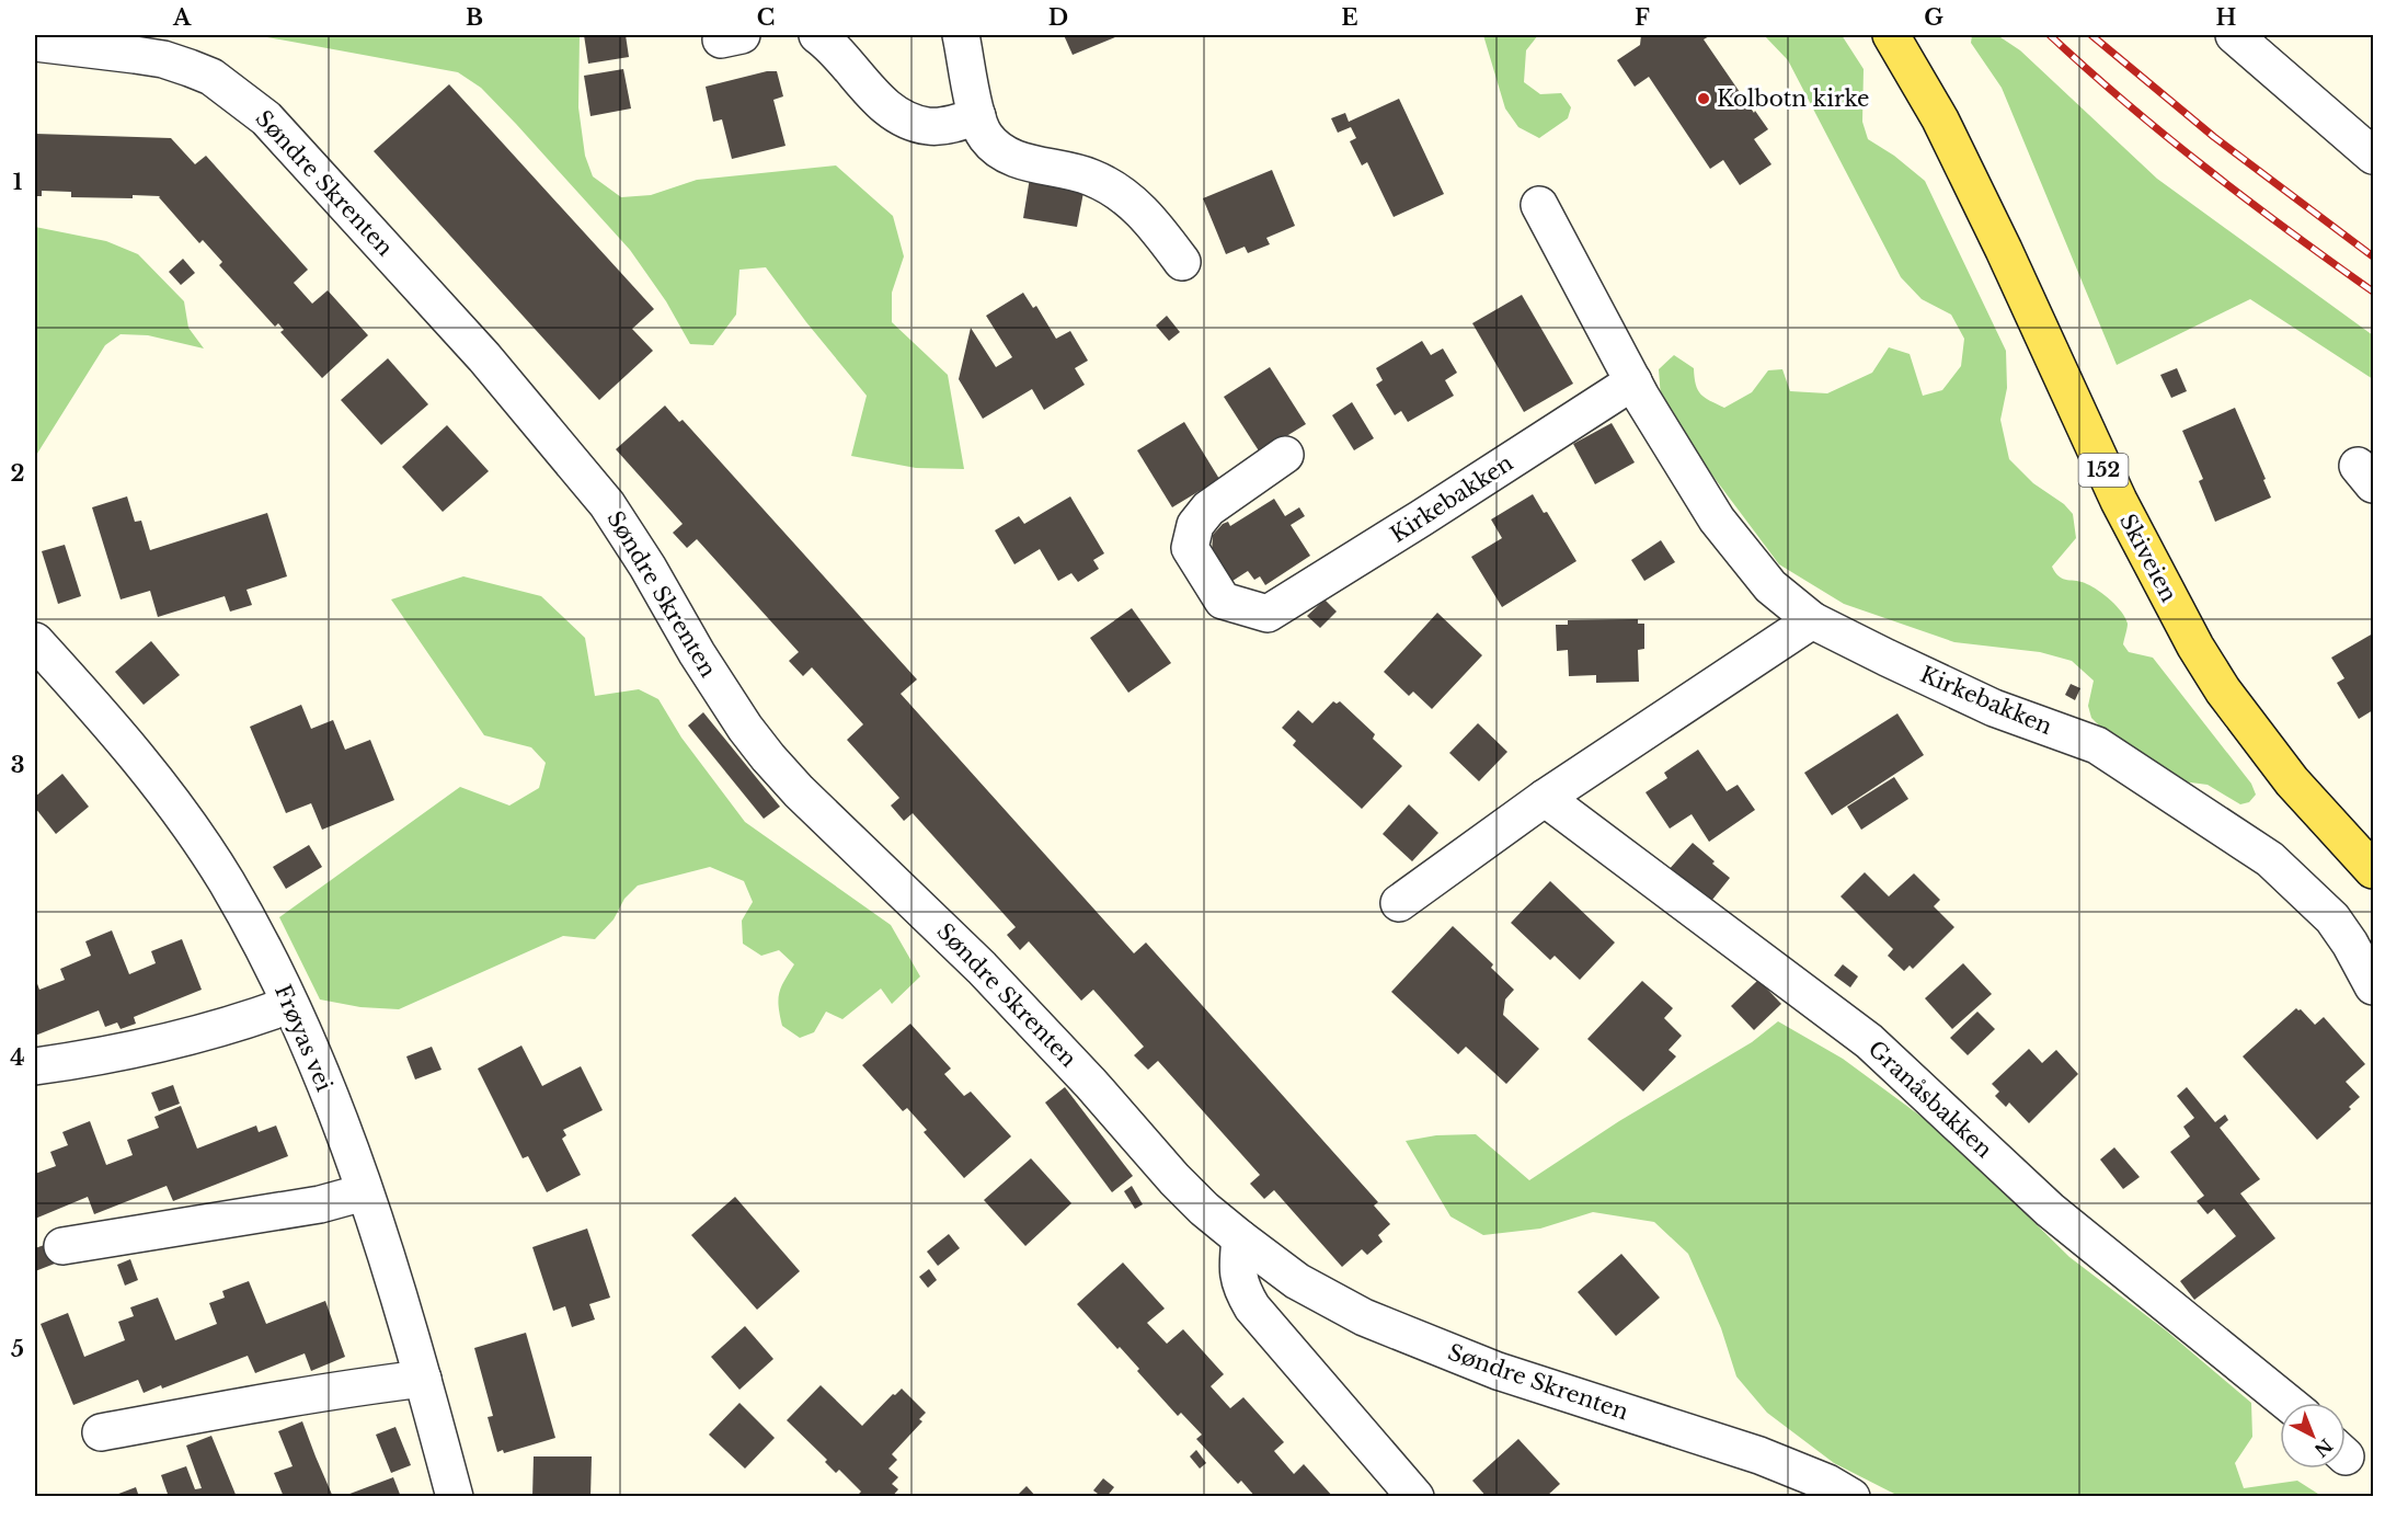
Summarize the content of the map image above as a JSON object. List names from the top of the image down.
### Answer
{
  "streets": {
    "main road": ["152", "Skiveien"],
    "street": [
      "Søndre Skrenten",
      "Kirkebakken",
      "Frøyas vei",
      "Granåsbakken"
    ]
  },
  "places": ["Kolbotn kirke"],
  "north": "bottom right",
  "grid": {
    "columns": [
      "A",
      "B",
      "C",
      "D",
      "E",
      "F",
      "G",
      "H"
    ],
    "rows": [
      "1",
      "2",
      "3",
      "4",
      "5"
    ]
  }
}
